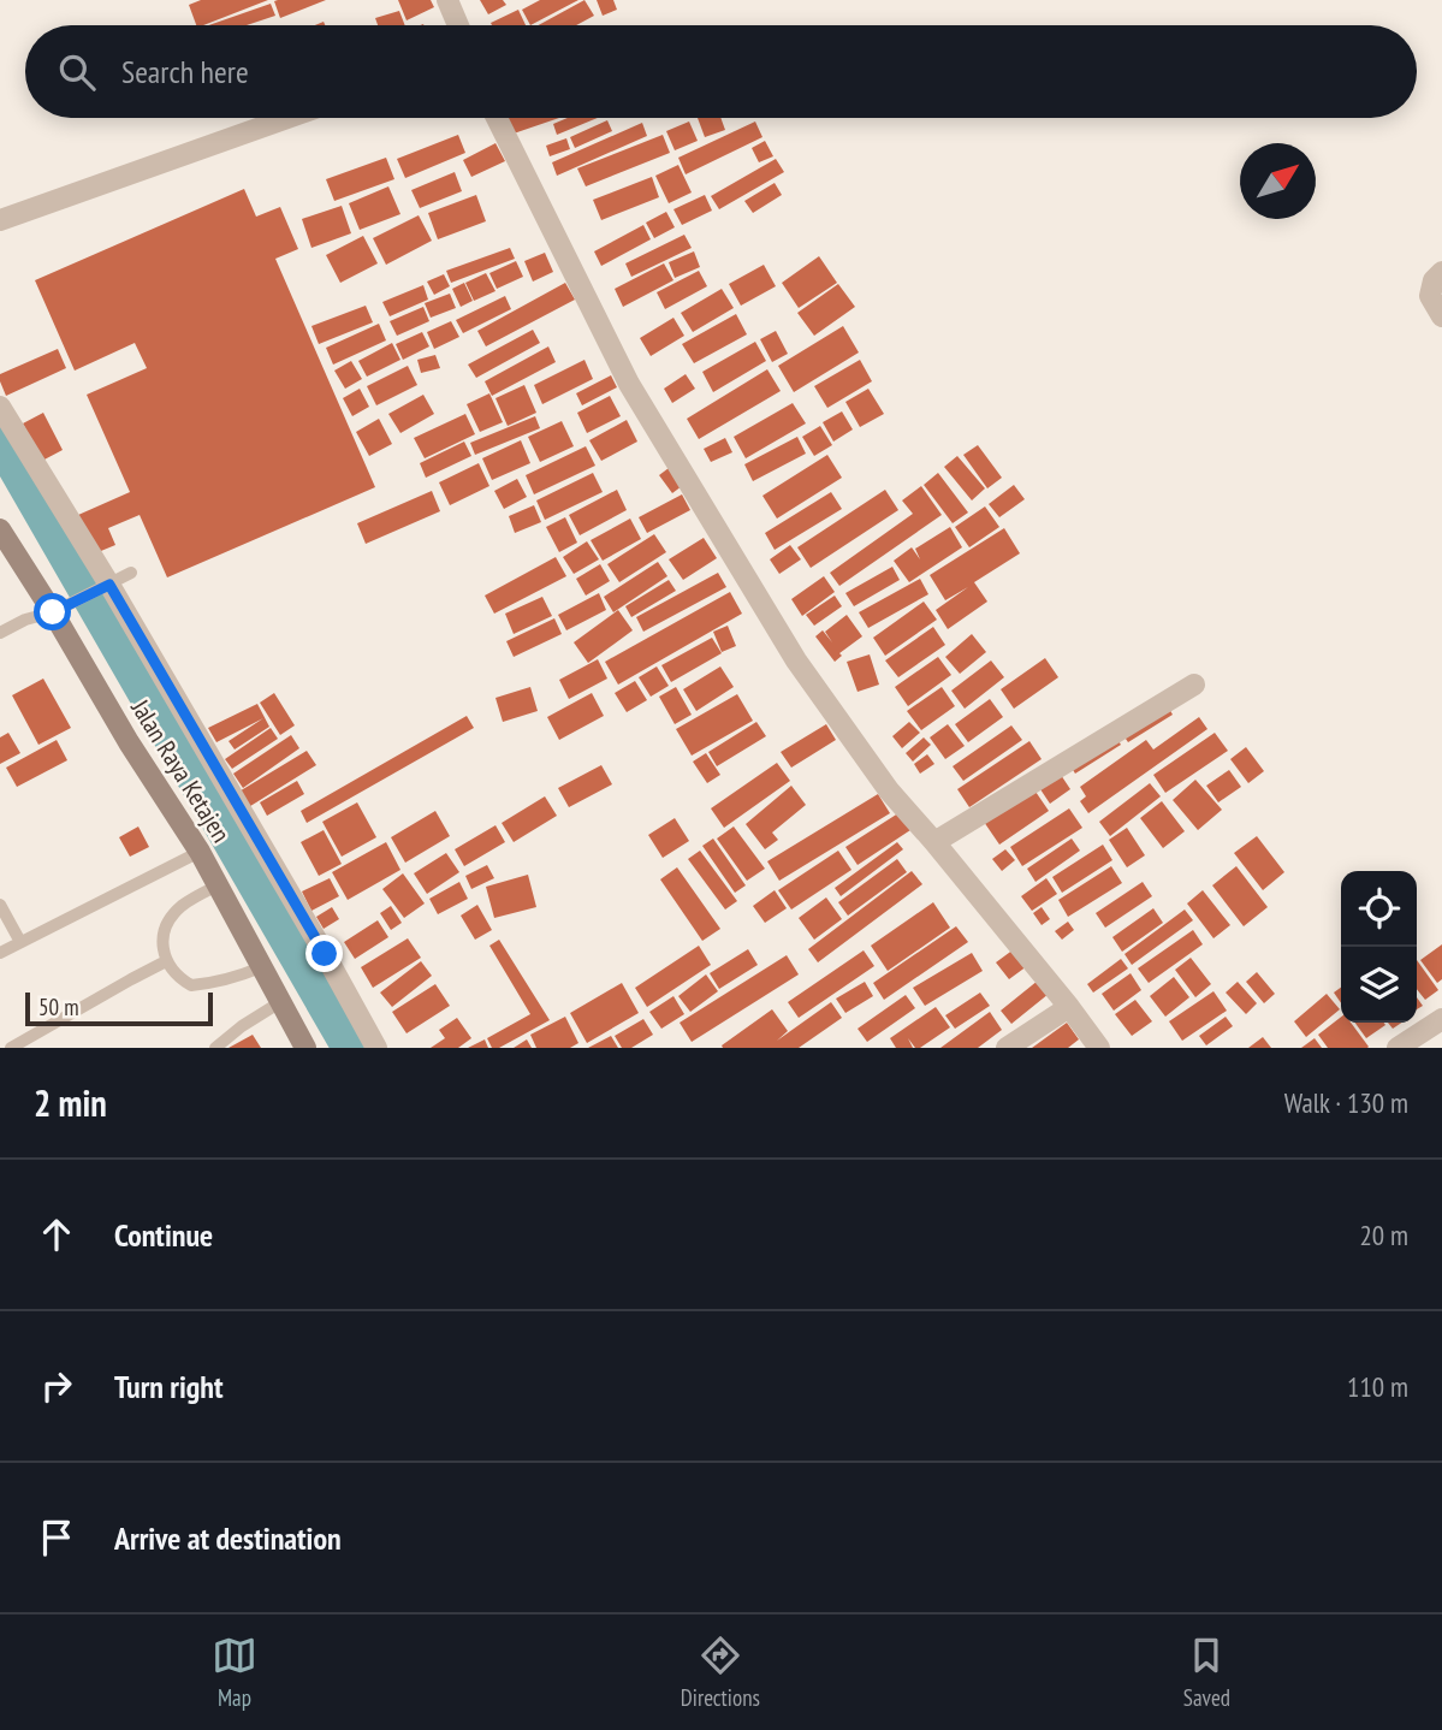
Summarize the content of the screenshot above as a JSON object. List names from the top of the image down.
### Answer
{
  "streets": {
    "street": ["Jalan Raya Ketajen"]
  },
  "scale_bar": "50 m",
  "north": "top right",
  "page": {
    "search": "Search here",
    "scale": "50 m",
    "heading": ["2 min", "Walk · 130 m"],
    "list": [
      ["Continue", "20 m"],
      ["Turn right", "110 m"],
      "Arrive at destination"
    ],
    "nav": ["Map", "Directions", "Saved"]
  }
}
